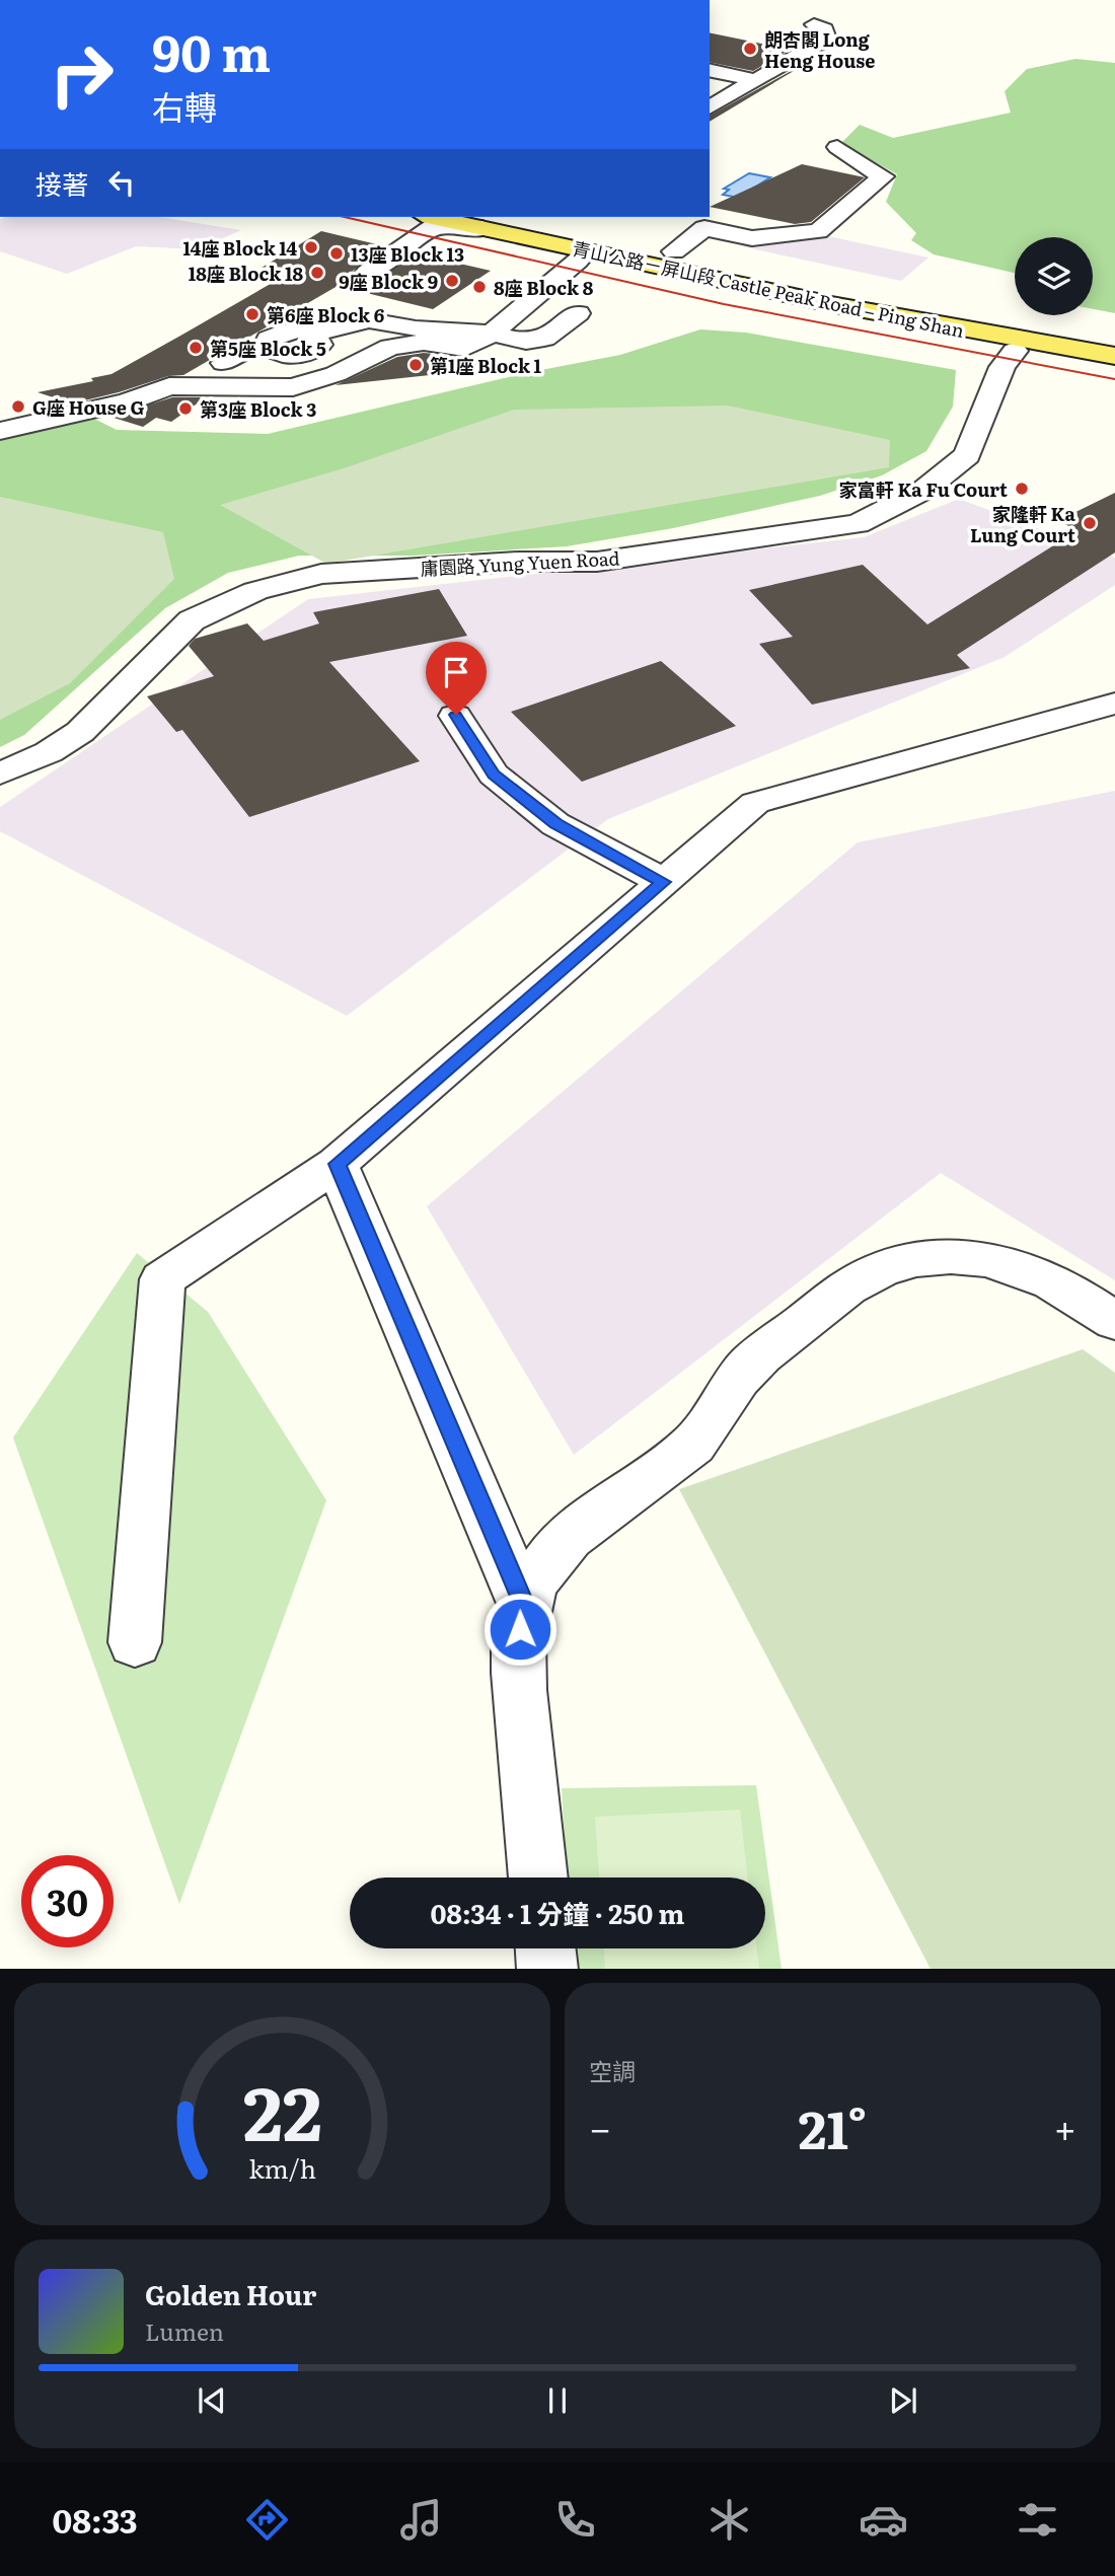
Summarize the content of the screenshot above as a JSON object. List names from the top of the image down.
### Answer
{
  "streets": {
    "main road": ["青山公路－屏山段 Castle Peak Road – Ping Shan"],
    "street": ["庸園路 Yung Yuen Road"]
  },
  "places": [
    "朗杏閣 Long Heng House",
    "14座 Block 14",
    "13座 Block 13",
    "18座 Block 18",
    "9座 Block 9",
    "8座 Block 8",
    "第6座 Block 6",
    "第5座 Block 5",
    "第1座 Block 1",
    "G座 House G",
    "第3座 Block 3",
    "家富軒 Ka Fu Court",
    "家隆軒 Ka Lung Court"
  ],
  "page": {
    "turn": ["90 m", "右轉"],
    "then": "接著",
    "limit": "30",
    "trip": "08:34 · 1 分鐘 · 250 m",
    "tile": "空調",
    "heat": ["−", "21°", "+"],
    "song": ["Golden Hour", "Lumen"],
    "tabs": "08:33",
    "gauge": ["22", "km/h"]
  }
}
